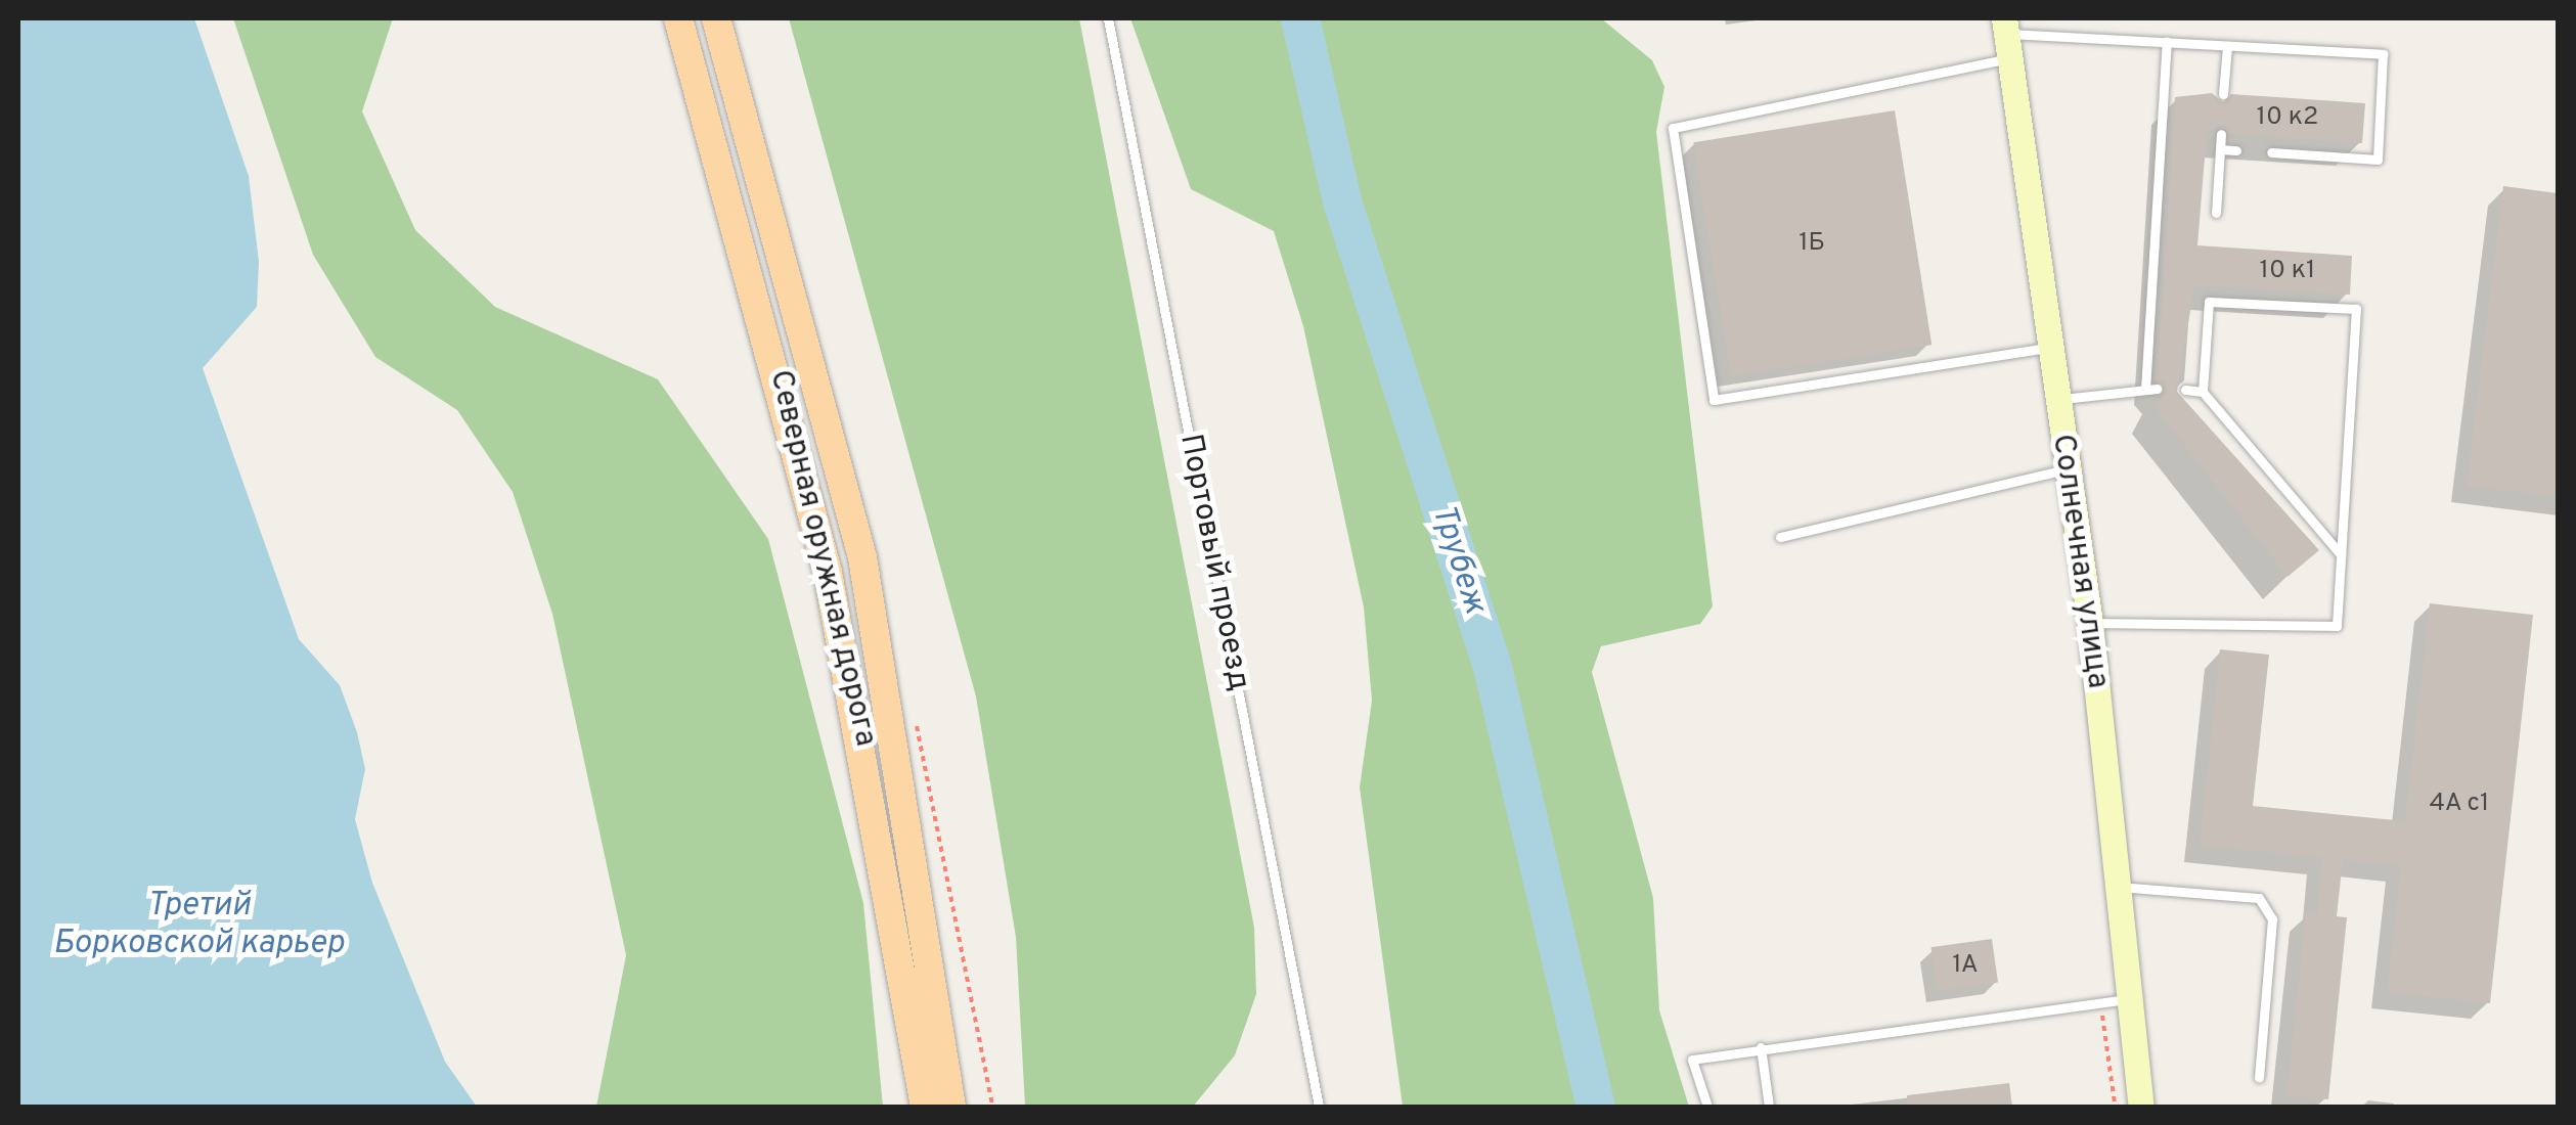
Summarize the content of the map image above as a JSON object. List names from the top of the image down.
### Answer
{
  "streets": {
    "main road": ["Северная оружная дорога", "Солнечная улица"],
    "lane": ["Портовый проезд"]
  },
  "water": ["Трубеж", "Третий Борковской карьер"],
  "house_numbers": [
    "10 к2",
    "1Б",
    "10 к1",
    "4А с1",
    "1А"
  ]
}
